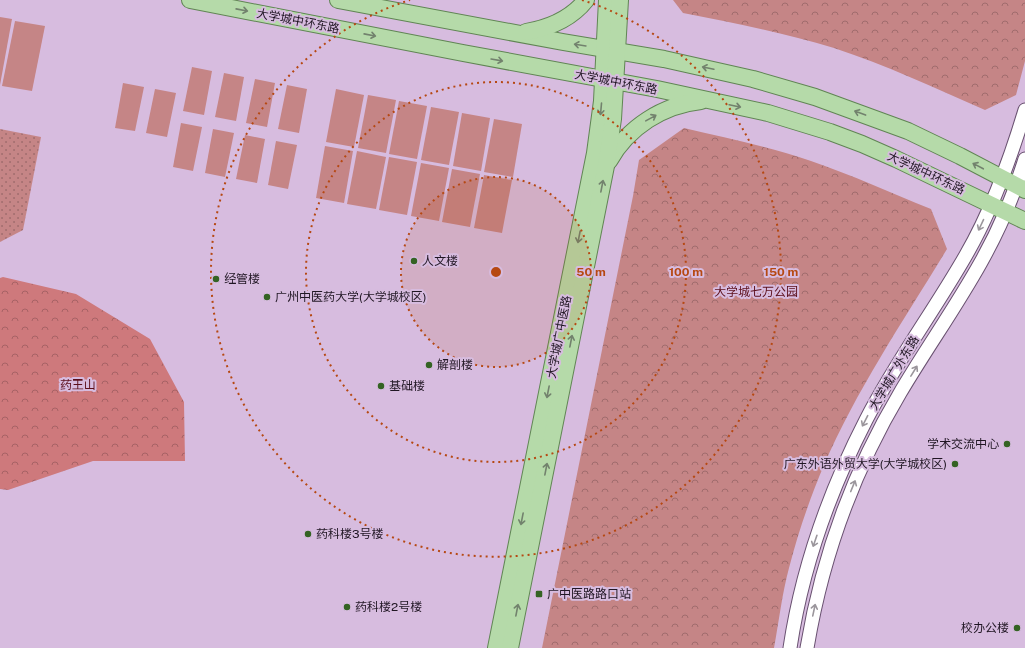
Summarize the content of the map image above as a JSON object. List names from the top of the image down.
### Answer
{
  "streets": {
    "main road": ["大学城中环东路", "大学城广中医路"],
    "street": ["大学城广外东路"]
  },
  "crossings": [
    ["大学城中环东路", "大学城广中医路"],
    ["大学城中环东路", "大学城广外东路"]
  ],
  "parks": ["大学城七万公园", "药王山"],
  "places": {
    "other": [
      "人文楼",
      "经管楼",
      "广州中医药大学(大学城校区)",
      "解剖楼",
      "基础楼",
      "学术交流中心",
      "广东外语外贸大学(大学城校区)",
      "药科楼3号楼",
      "药科楼2号楼",
      "校办公楼"
    ],
    "transit": ["广中医路路口站"]
  },
  "rings": ["50 m", "100 m", "150 m"]
}
